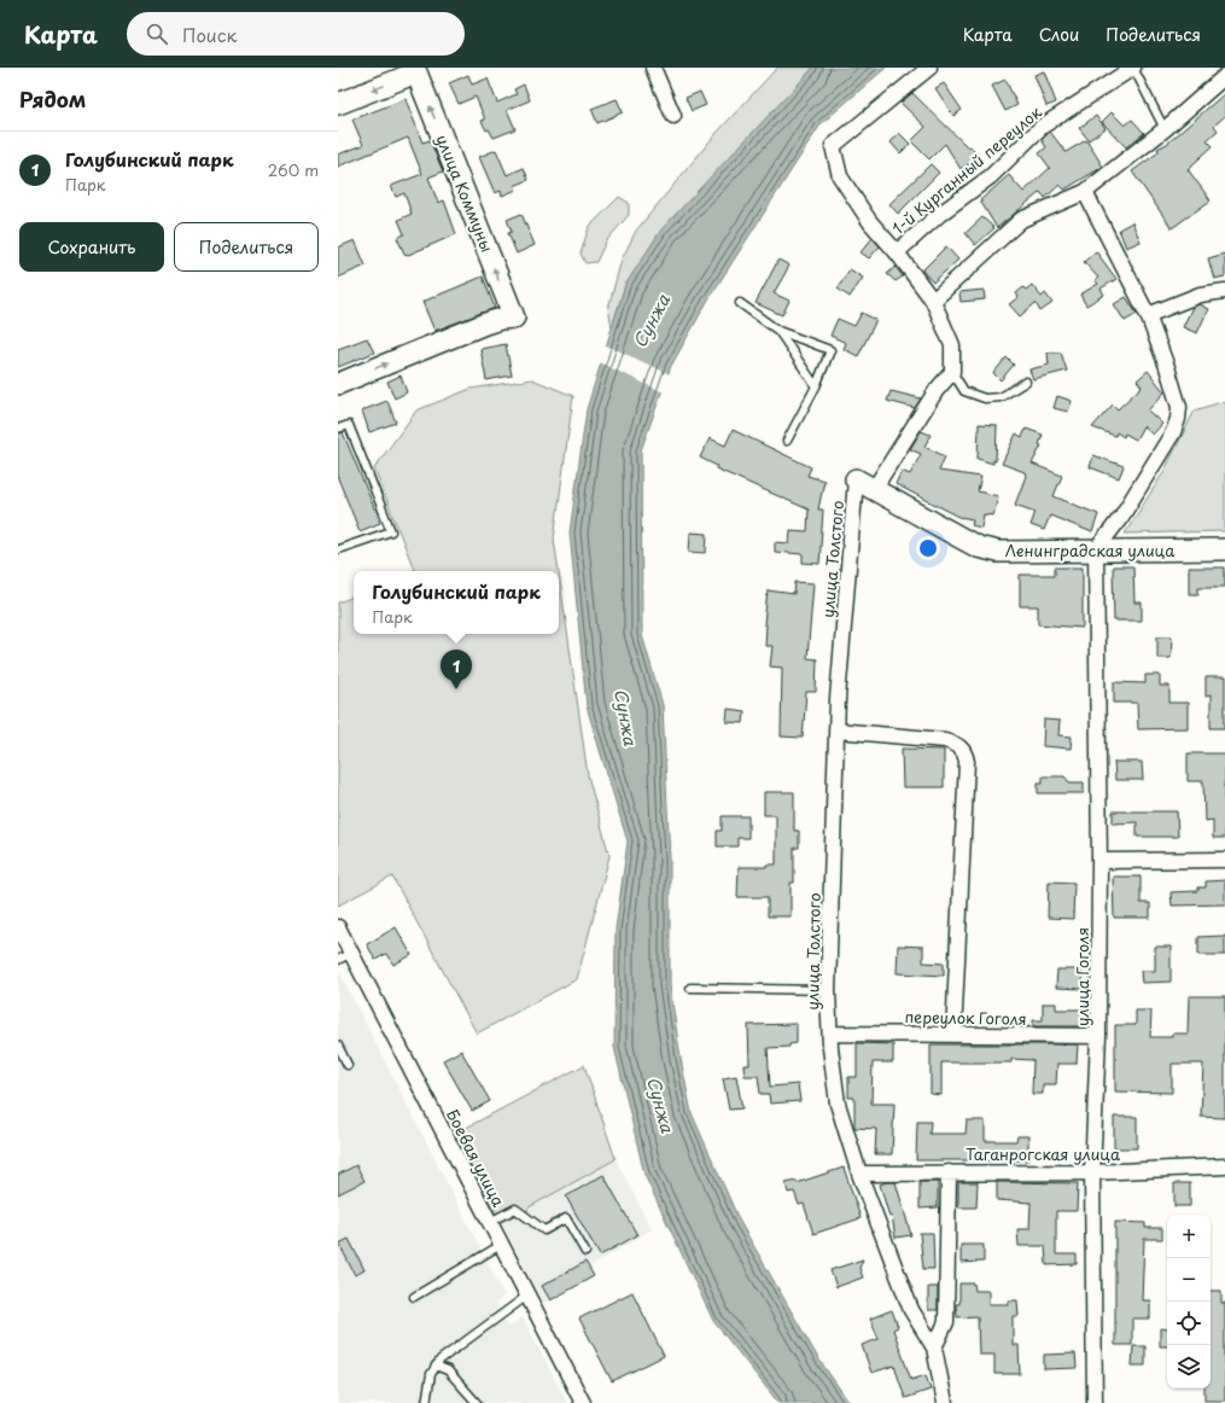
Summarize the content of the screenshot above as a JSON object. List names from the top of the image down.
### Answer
{
  "streets": {
    "main road": ["улица Коммуны", "Ленинградская улица"],
    "street": [
      "1-й Курганный переулок",
      "улица Толстого",
      "улица Гоголя",
      "переулок Гоголя",
      "Таганрогская улица",
      "Боевая улица"
    ]
  },
  "crossings": [
    ["Ленинградская улица", "улица Толстого"],
    ["Ленинградская улица", "улица Гоголя"],
    ["улица Толстого", "переулок Гоголя"],
    ["улица Толстого", "Таганрогская улица"],
    ["улица Гоголя", "переулок Гоголя"],
    ["улица Гоголя", "Таганрогская улица"]
  ],
  "water": ["Сунжа"],
  "page": {
    "header": "Карта",
    "search": "Поиск",
    "nav": ["Карта", "Слои", "Поделиться"],
    "heading": "Рядом",
    "list": [
      {
        "mark": "1",
        "name": "Голубинский парк",
        "note": "Парк",
        "value": "260 m"
      }
    ],
    "buttons": ["Сохранить", "Поделиться"],
    "popup": ["Голубинский парк", "Парк"],
    "pins": "1",
    "map_buttons": ["+", "−"]
  }
}
